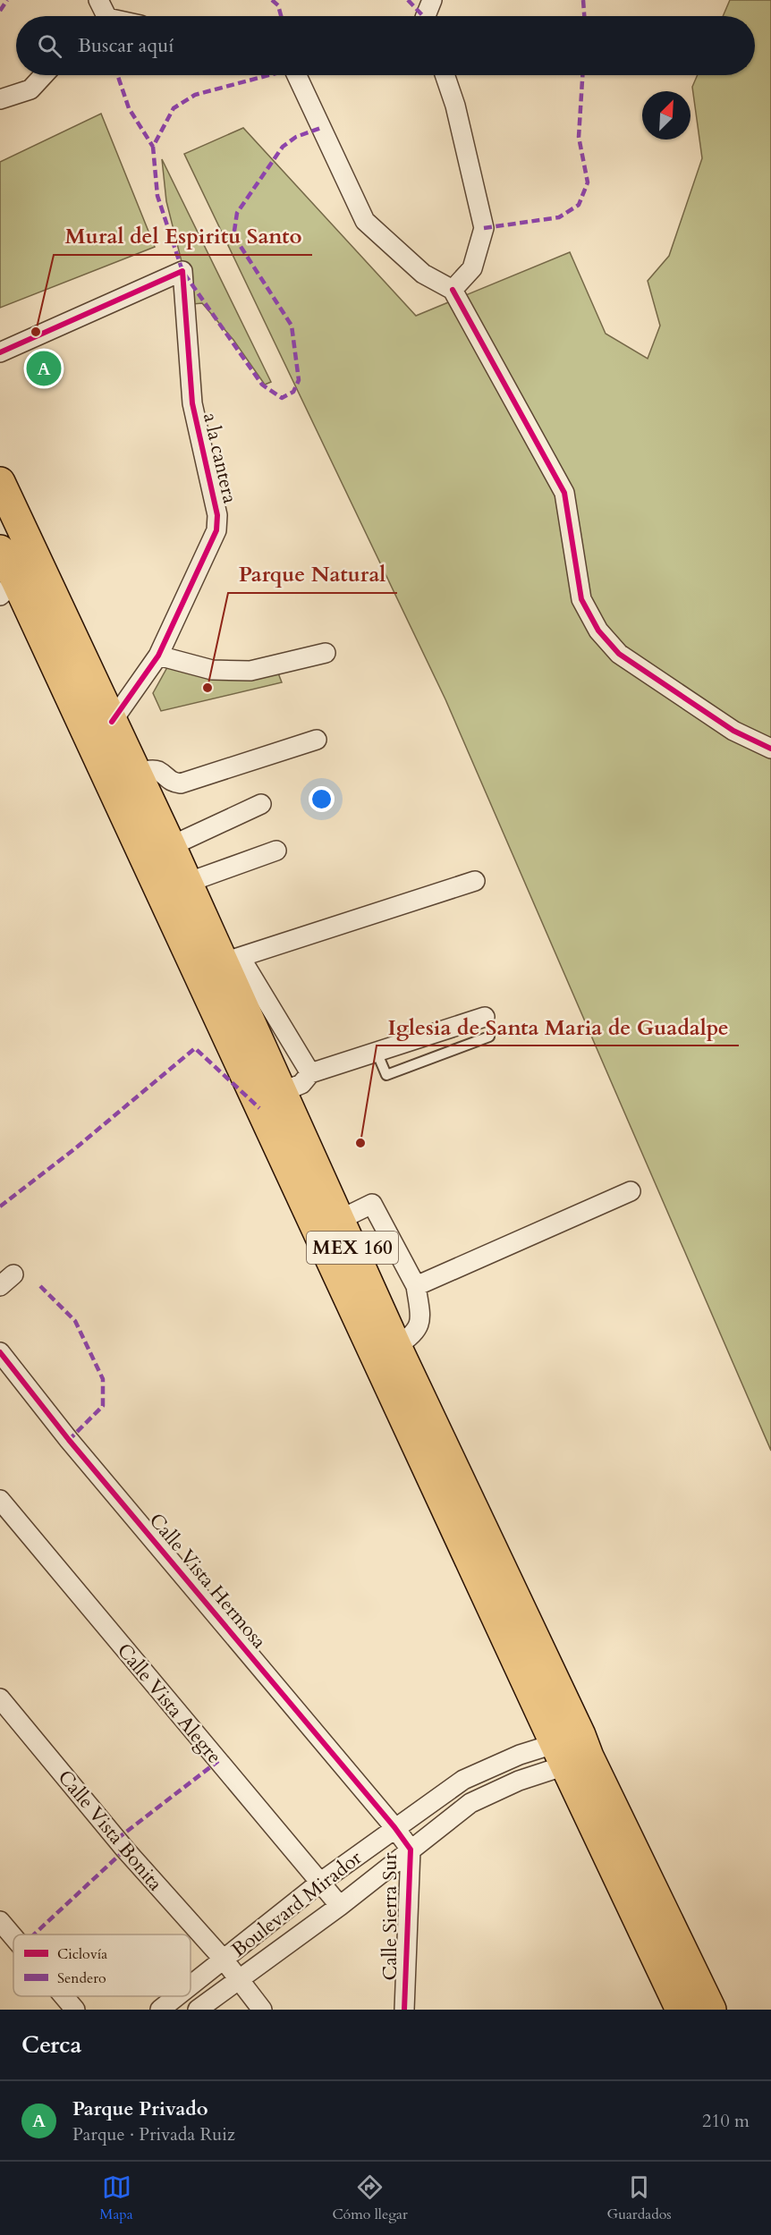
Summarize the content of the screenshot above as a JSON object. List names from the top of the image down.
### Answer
{
  "streets": {
    "main road": ["MEX 160"],
    "street": [
      "a la cantera",
      "Calle Vista Hermosa",
      "Calle Vista Alegre",
      "Calle Vista Bonita",
      "Boulevard Mirador",
      "Calle Sierra Sur"
    ]
  },
  "crossings": [
    ["a la cantera", "MEX 160"],
    ["MEX 160", "Boulevard Mirador"],
    ["Calle Vista Hermosa", "Boulevard Mirador"],
    ["Calle Vista Hermosa", "Calle Sierra Sur"],
    ["Calle Vista Alegre", "Boulevard Mirador"],
    ["Calle Vista Bonita", "Boulevard Mirador"],
    ["Boulevard Mirador", "Calle Sierra Sur"]
  ],
  "places": ["Mural del Espiritu Santo", "Parque Natural", "Iglesia de Santa Maria de Guadalpe"],
  "legend": ["Ciclovía", "Sendero"],
  "north": "top right",
  "page": {
    "search": "Buscar aquí",
    "pins": "A",
    "heading": "Cerca",
    "list": [
      {
        "mark": "A",
        "name": "Parque Privado",
        "note": "Parque · Privada Ruiz",
        "value": "210 m"
      }
    ],
    "nav": ["Mapa", "Cómo llegar", "Guardados"]
  }
}
